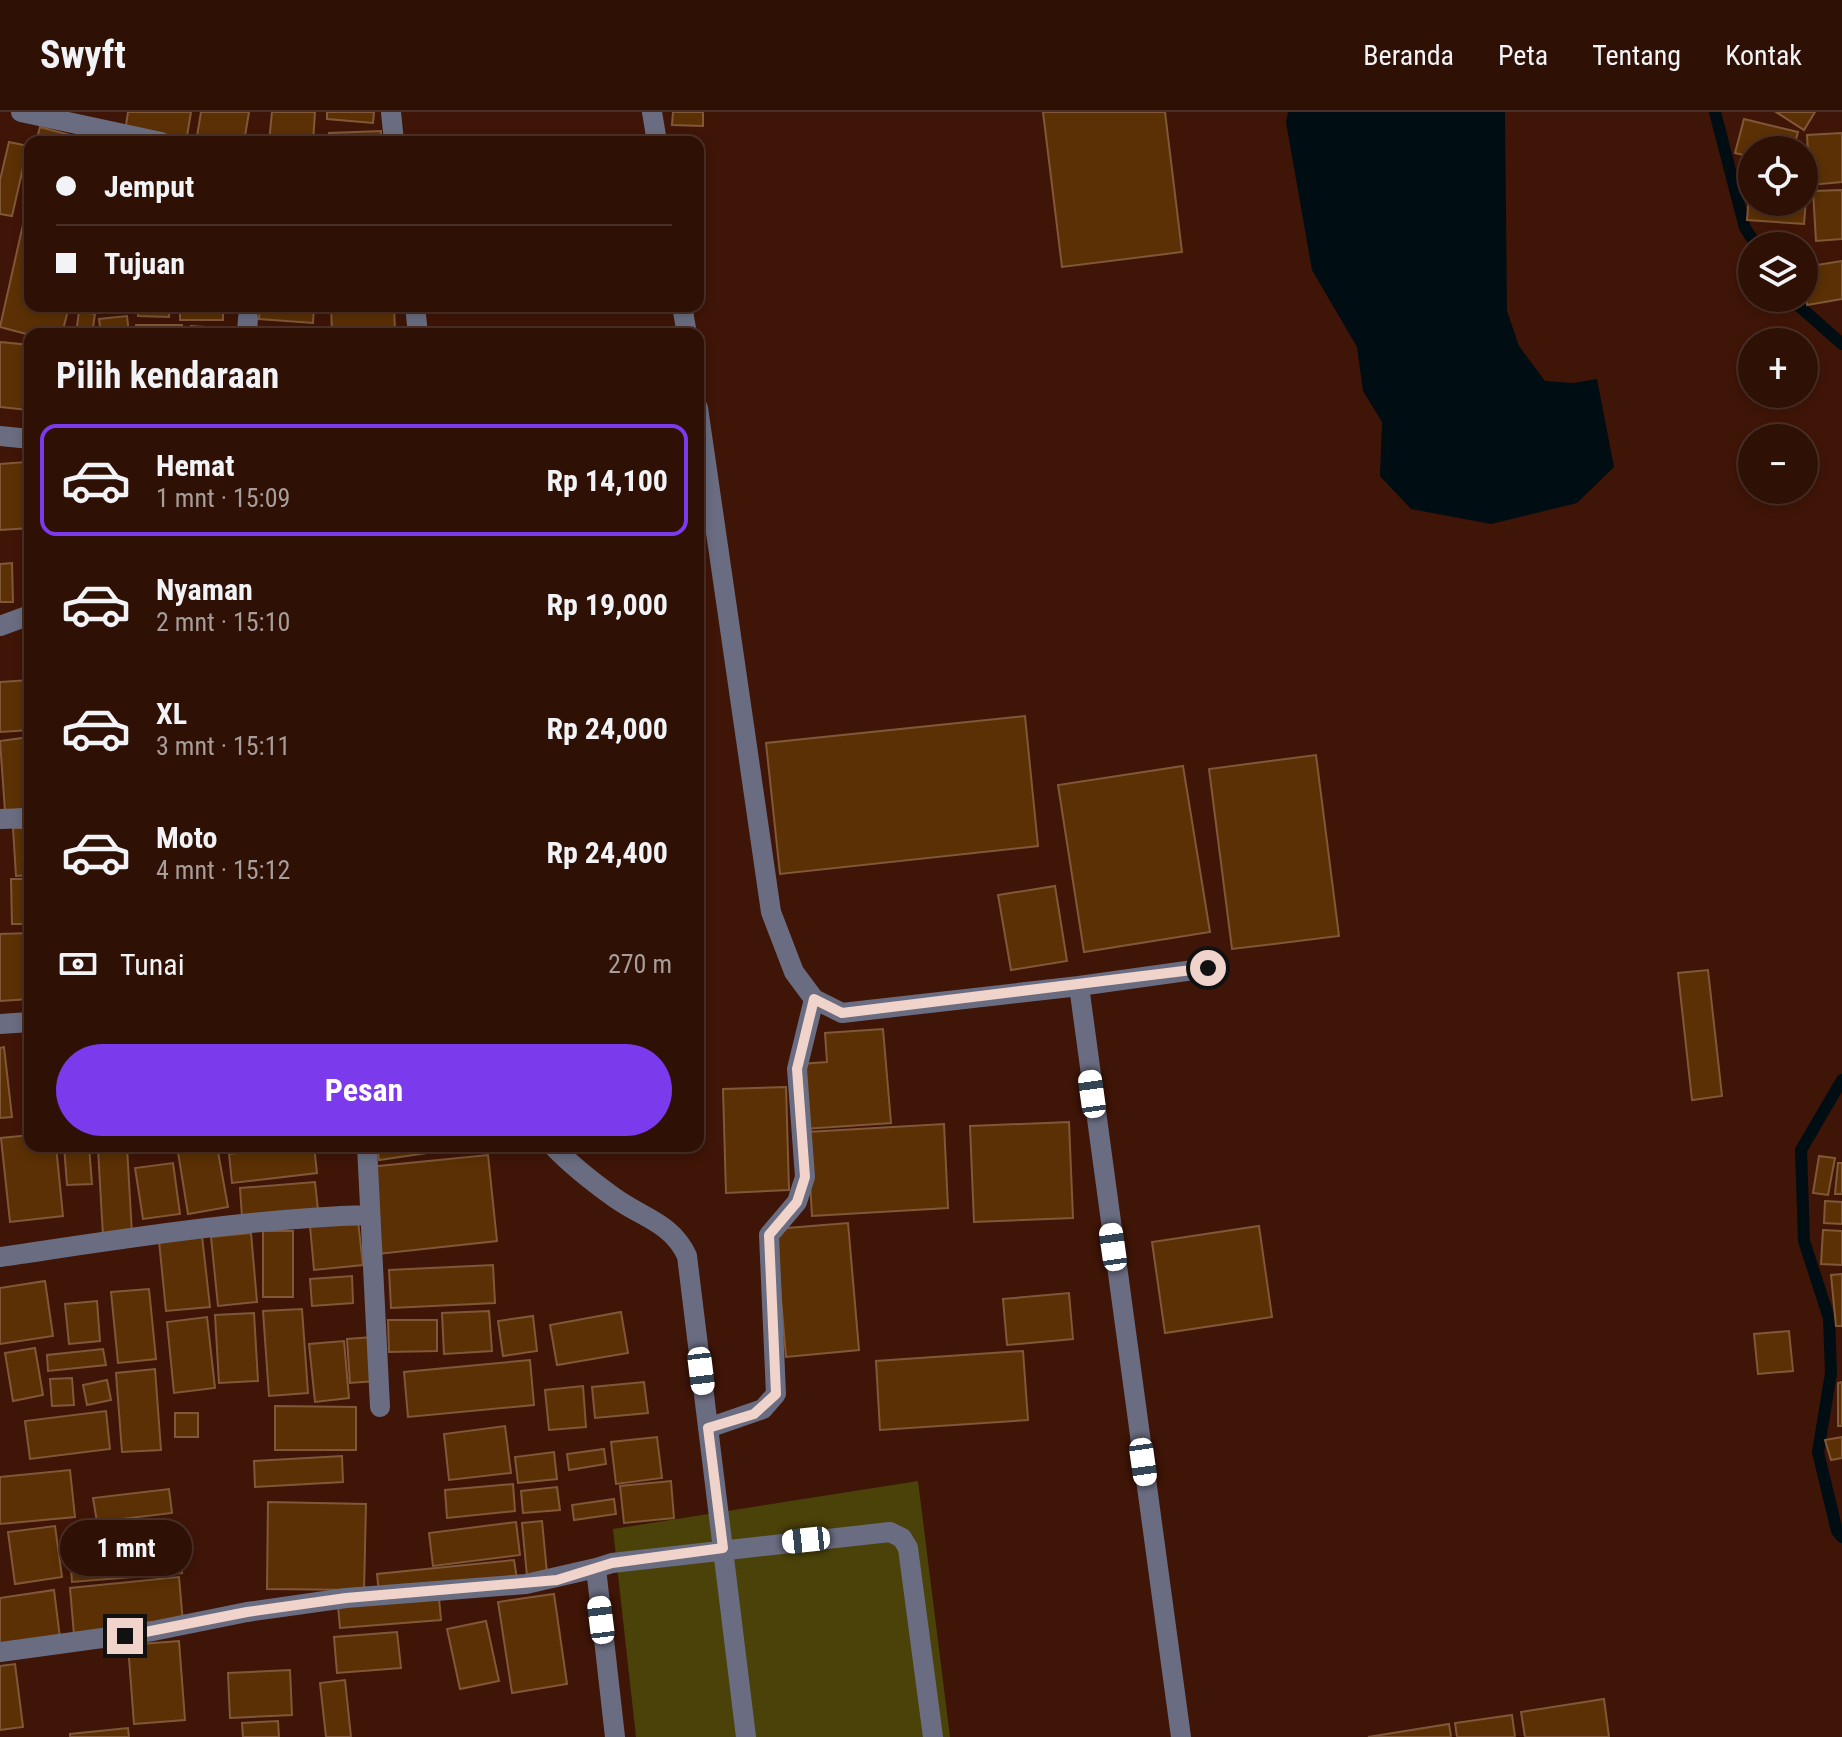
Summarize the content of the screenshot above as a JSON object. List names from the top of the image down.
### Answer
{
  "page": {
    "header": "Swyft",
    "nav": [
      "Beranda",
      "Peta",
      "Tentang",
      "Kontak"
    ],
    "map_buttons": ["+", "−"],
    "banner": ["Jemput", "Tujuan"],
    "heading": "Pilih kendaraan",
    "list": [
      {
        "name": "Hemat",
        "note": "1 mnt · 15:09",
        "value": "Rp 14,100"
      },
      {
        "name": "Nyaman",
        "note": "2 mnt · 15:10",
        "value": "Rp 19,000"
      },
      {
        "name": "XL",
        "note": "3 mnt · 15:11",
        "value": "Rp 24,000"
      },
      {
        "name": "Moto",
        "note": "4 mnt · 15:12",
        "value": "Rp 24,400"
      }
    ],
    "pay": ["Tunai", "270 m"],
    "buttons": "Pesan",
    "bubble": "1 mnt"
  }
}
